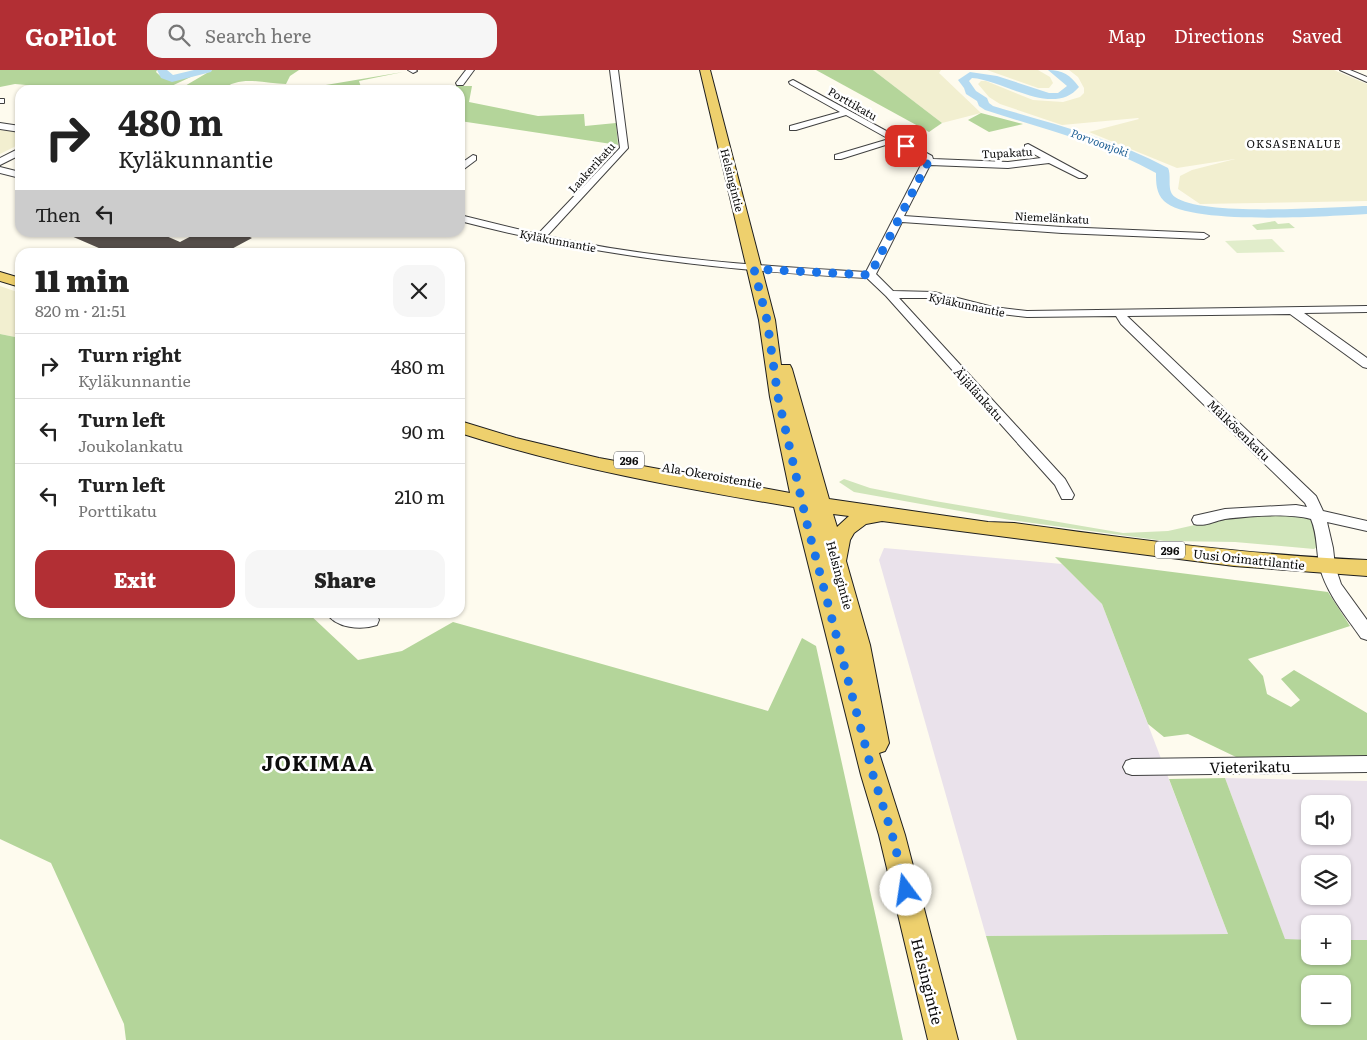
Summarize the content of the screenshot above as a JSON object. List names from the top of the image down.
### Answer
{
  "streets": {
    "main road": [
      "Helsingintie",
      "296",
      "Ala-Okeroistentie",
      "Uusi Orimattilantie"
    ],
    "street": [
      "Porttikatu",
      "Tupakatu",
      "Laakerikatu",
      "Niemelänkatu",
      "Kyläkunnantie",
      "Äijälänkatu",
      "Mälkösenkatu",
      "Vieterikatu"
    ]
  },
  "crossings": [
    ["Porttikatu", "Tupakatu"],
    ["Laakerikatu", "Kyläkunnantie"],
    ["Helsingintie", "Kyläkunnantie"],
    ["Helsingintie", "Ala-Okeroistentie"],
    ["Helsingintie", "Uusi Orimattilantie"],
    ["Kyläkunnantie", "Äijälänkatu"],
    ["Kyläkunnantie", "Mälkösenkatu"],
    ["Mälkösenkatu", "Uusi Orimattilantie"],
    ["Ala-Okeroistentie", "Uusi Orimattilantie"]
  ],
  "districts": ["OKSASENALUE", "JOKIMAA"],
  "water": ["Porvoonjoki"],
  "page": {
    "header": "GoPilot",
    "search": "Search here",
    "nav": ["Map", "Directions", "Saved"],
    "turn": ["480 m", "Kyläkunnantie"],
    "then": "Then",
    "heading": ["11 min", "820 m · 21:51"],
    "list": [
      {
        "name": "Turn right",
        "note": "Kyläkunnantie",
        "value": "480 m"
      },
      {
        "name": "Turn left",
        "note": "Joukolankatu",
        "value": "90 m"
      },
      {
        "name": "Turn left",
        "note": "Porttikatu",
        "value": "210 m"
      }
    ],
    "buttons": ["Exit", "Share"],
    "map_buttons": ["+", "−"]
  }
}
